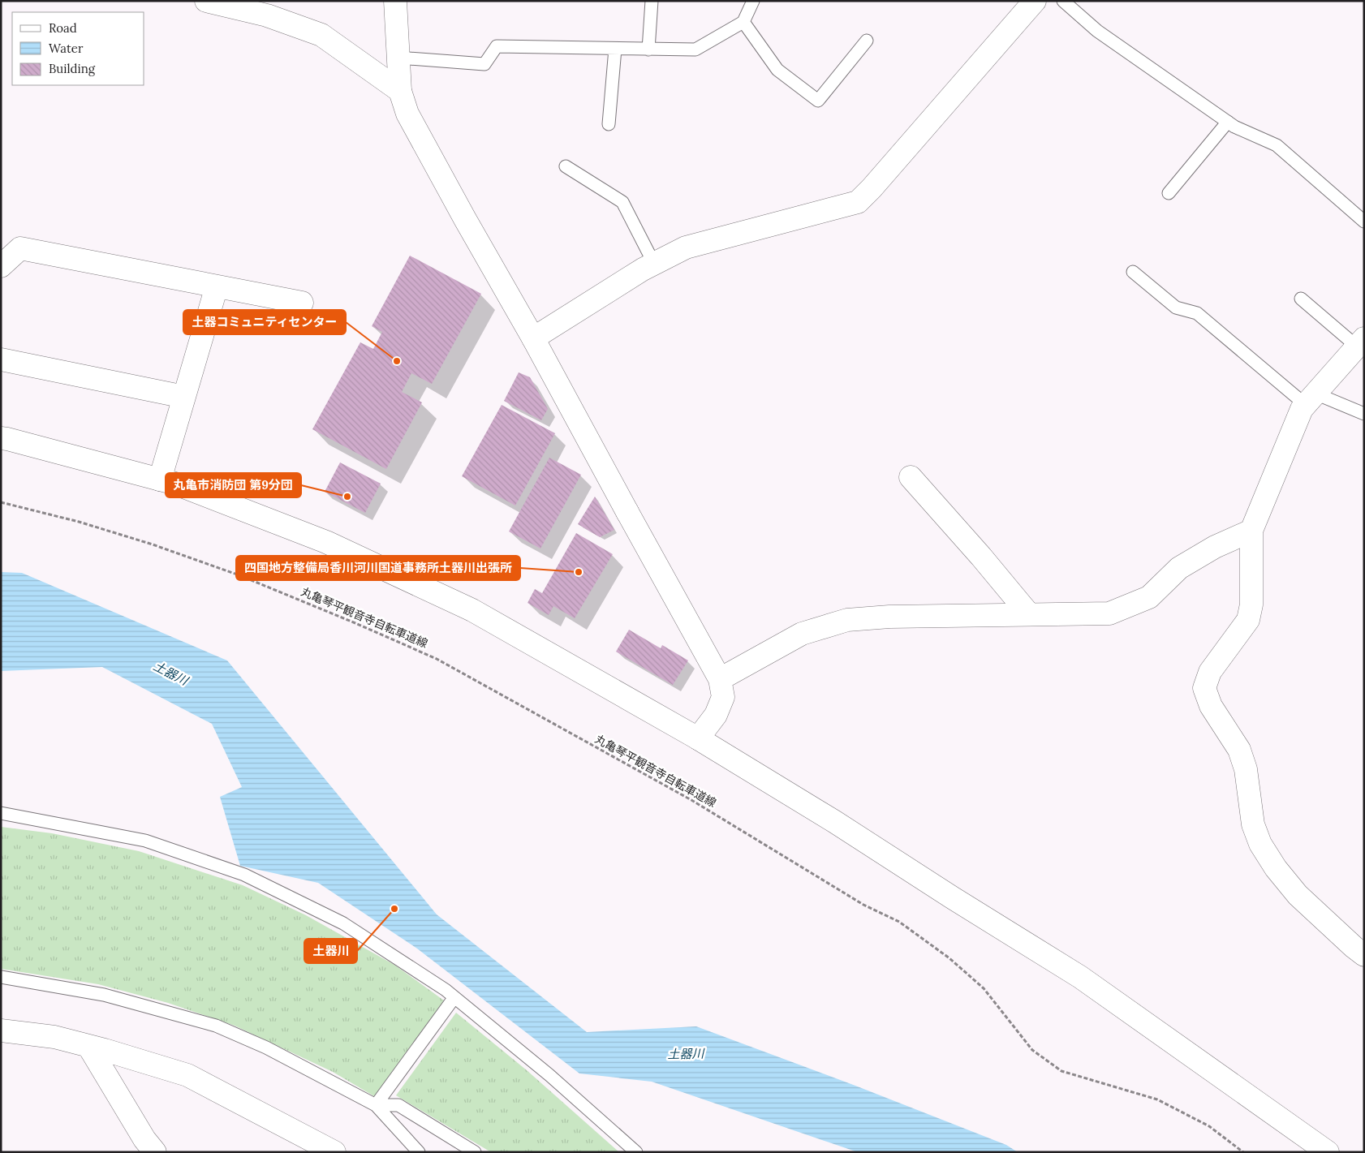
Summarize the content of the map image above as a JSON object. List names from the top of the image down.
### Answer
{
  "streets": {
    "path": ["丸亀琴平観音寺自転車道線"]
  },
  "water": ["土器川"],
  "places": [
    "土器コミュニティセンター",
    "丸亀市消防団 第9分団",
    "四国地方整備局香川河川国道事務所土器川出張所",
    "土器川"
  ],
  "legend": ["Road", "Water", "Building"]
}
